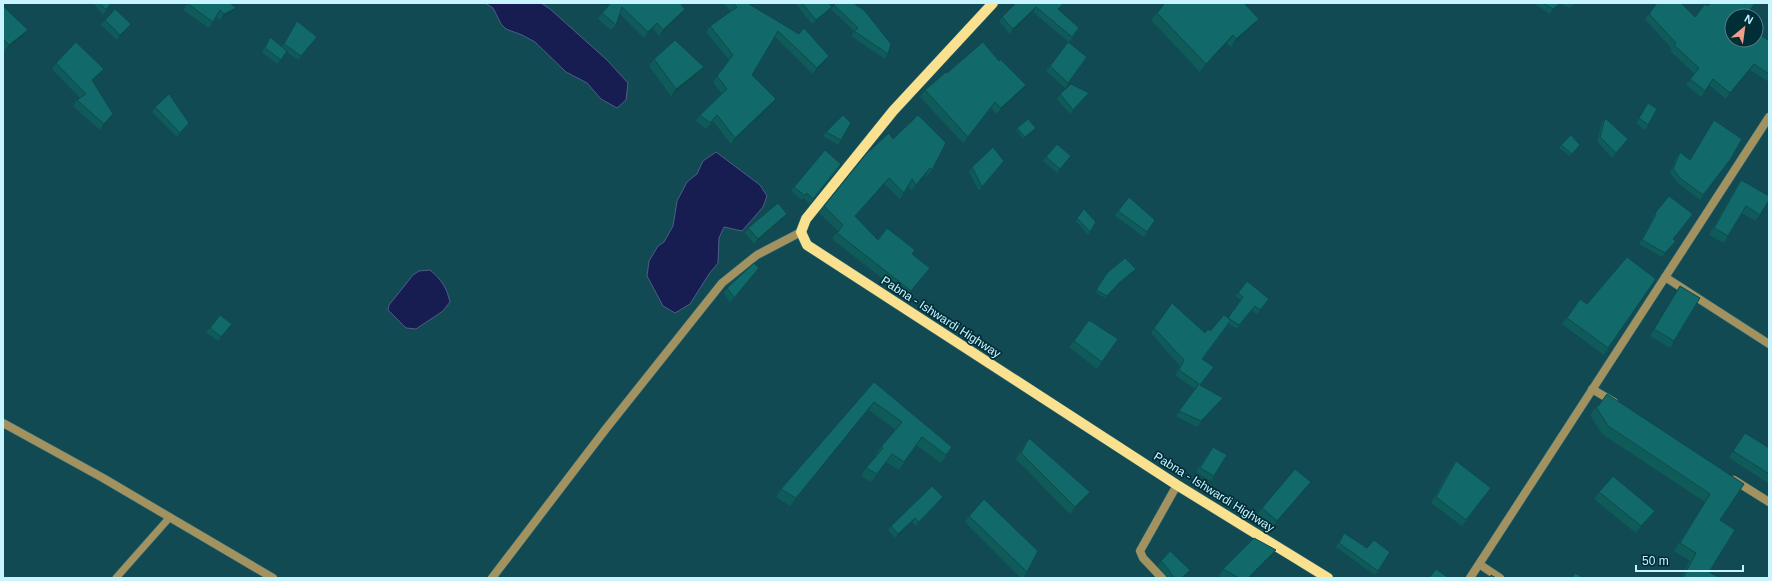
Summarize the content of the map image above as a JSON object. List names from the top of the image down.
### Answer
{
  "streets": {
    "main road": ["Pabna - Ishwardi Highway"]
  },
  "scale_bar": "50 m",
  "north": "top right"
}
